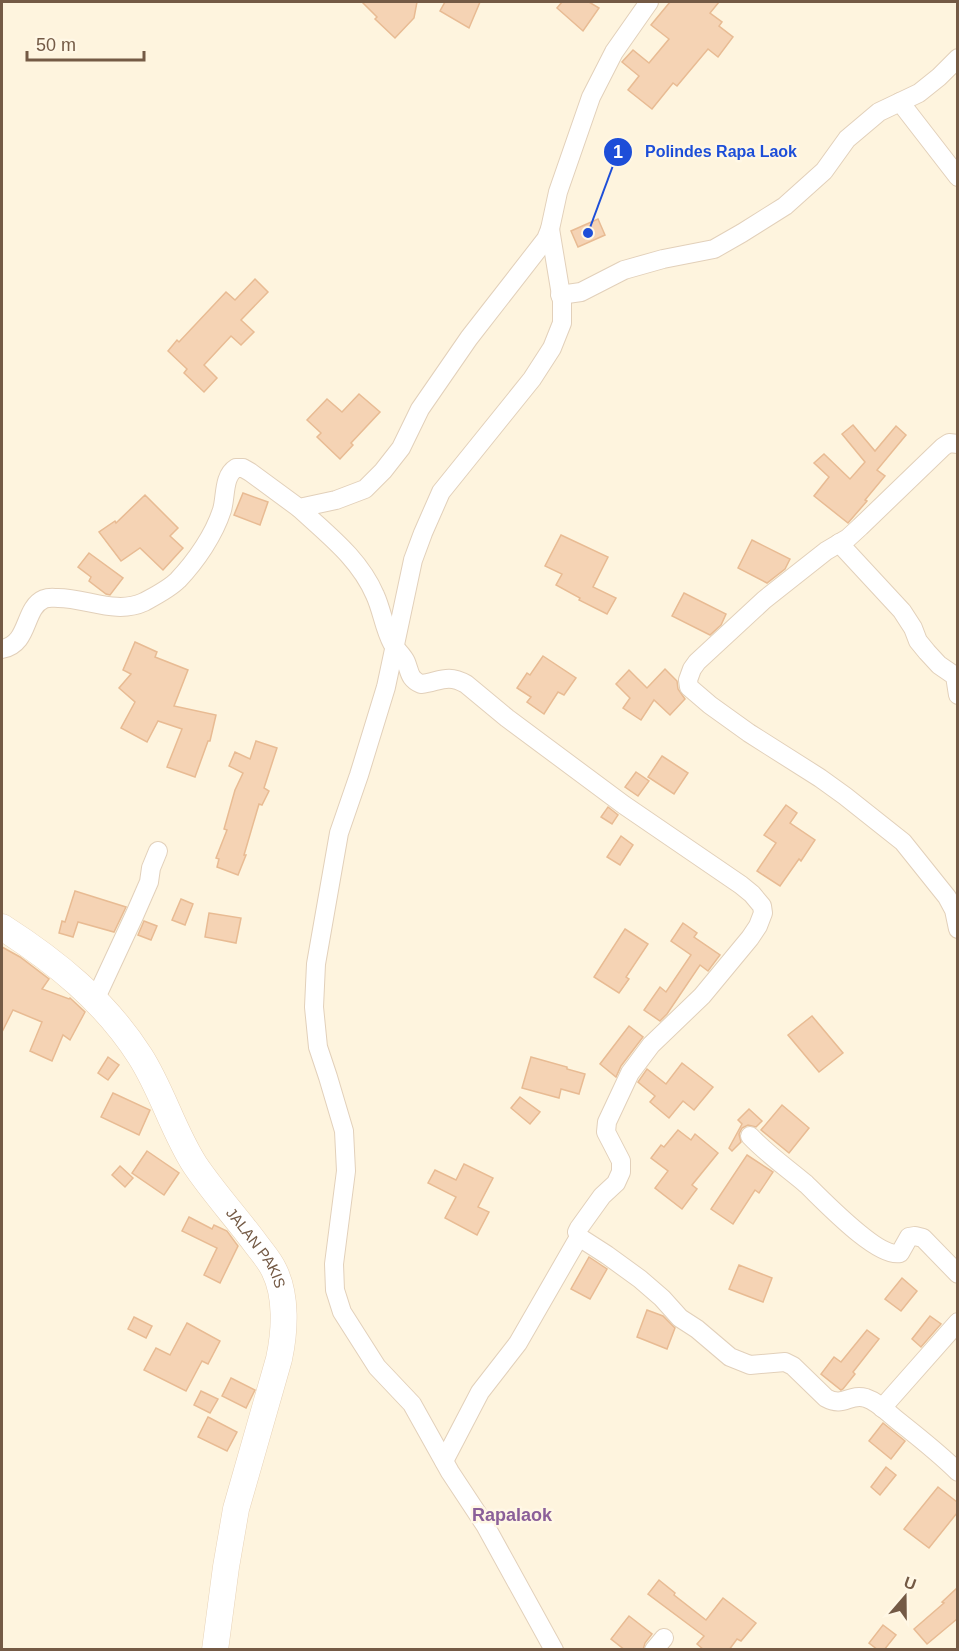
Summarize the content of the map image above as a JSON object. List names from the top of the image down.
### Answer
{
  "streets": {
    "street": ["JALAN PAKIS"]
  },
  "districts": ["Rapalaok"],
  "places": ["Polindes Rapa Laok"],
  "scale_bar": "50 m",
  "north": "top"
}
